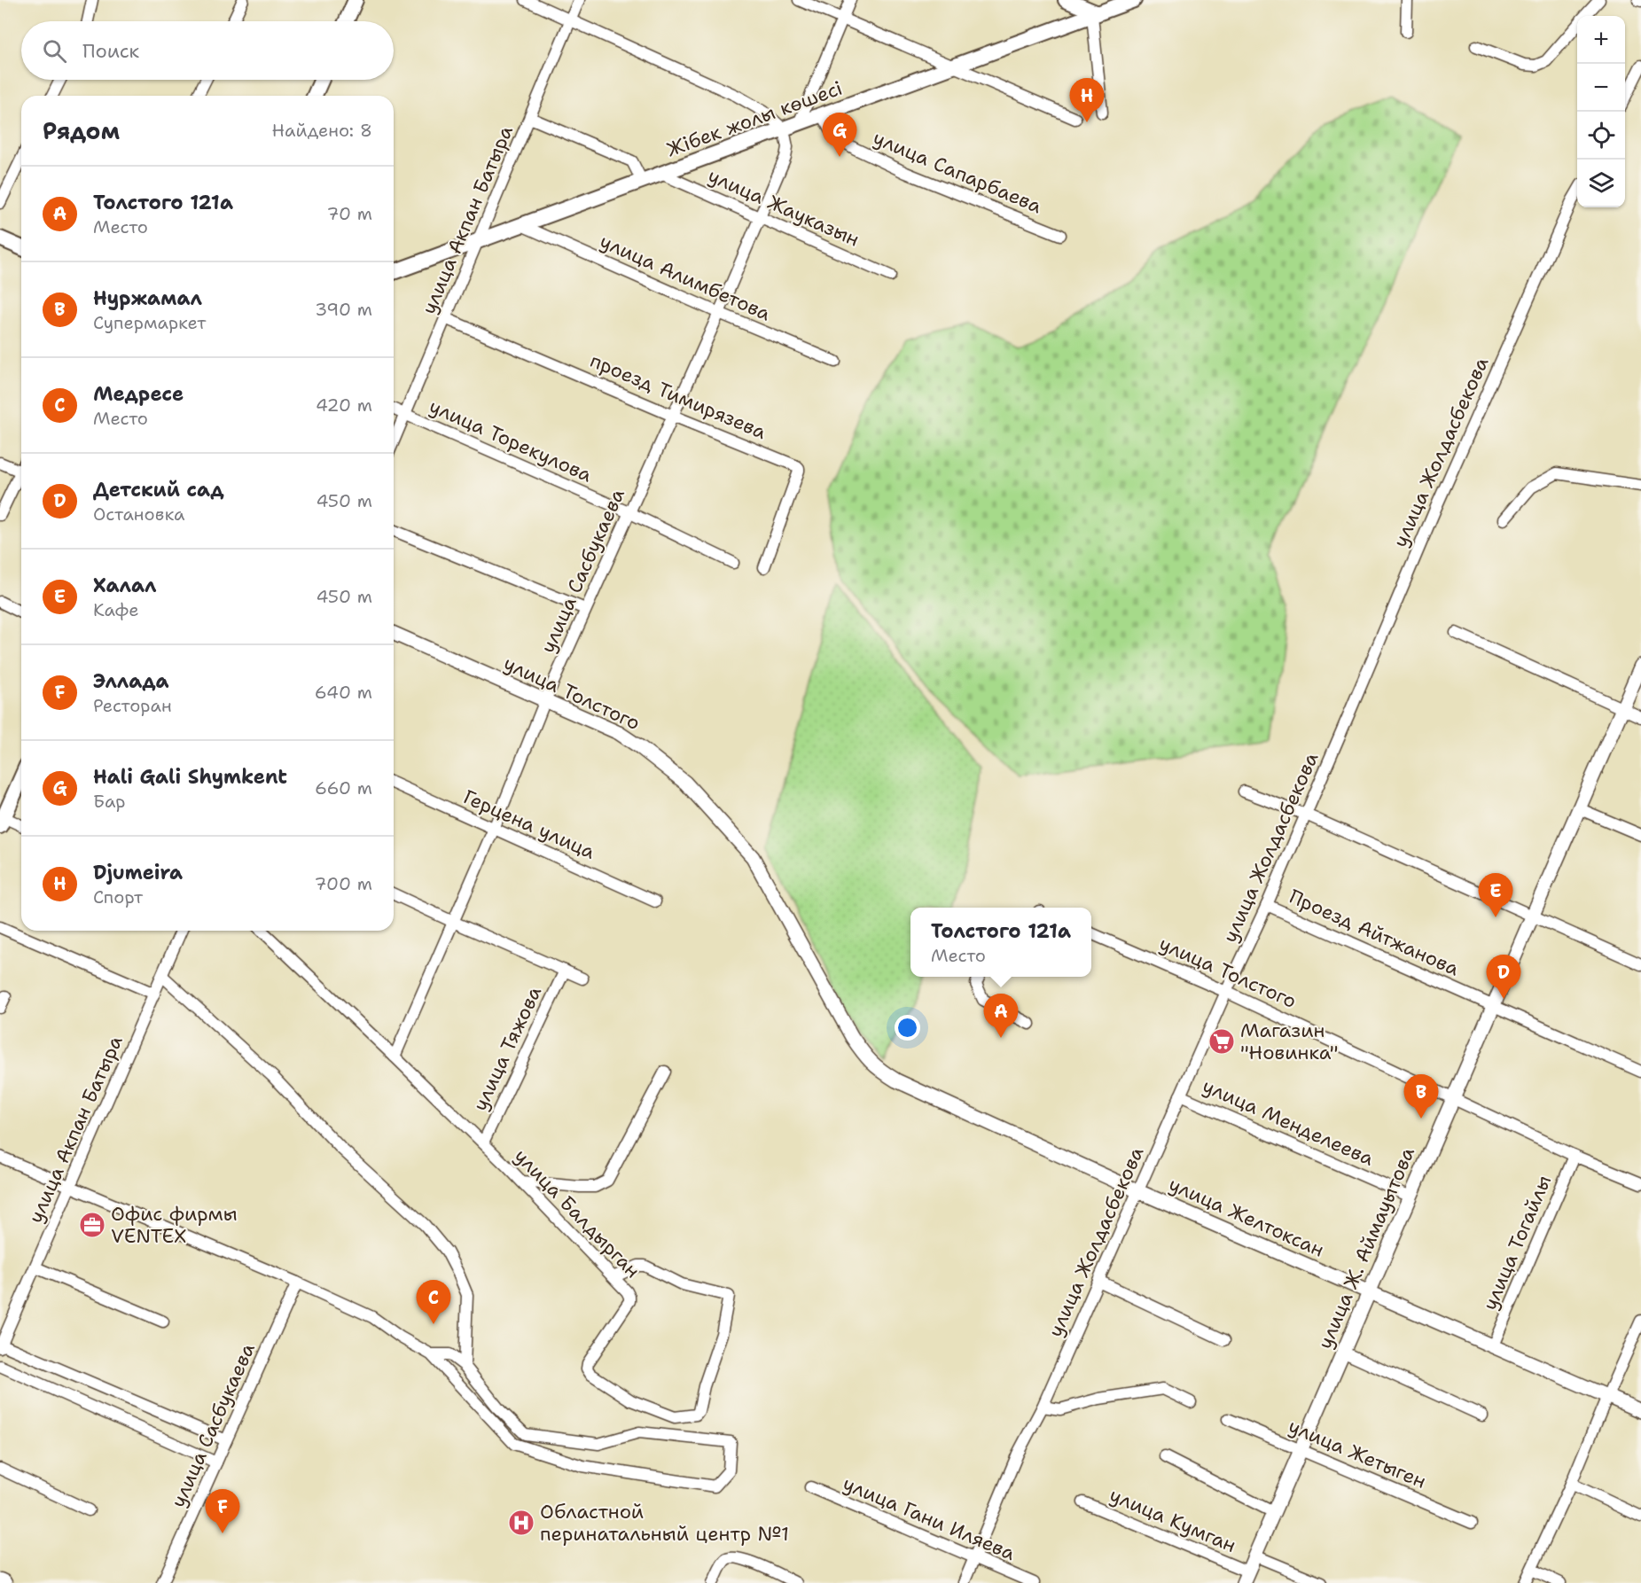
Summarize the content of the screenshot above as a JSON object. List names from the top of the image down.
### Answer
{
  "streets": {
    "main road": ["Жібек жолы көшесі"],
    "street": [
      "улица Сапарбаева",
      "улица Жауказын",
      "улица Акпан Батыра",
      "улица Алимбетова",
      "проезд Тимирязева",
      "улица Торекулова",
      "улица Жолдасбекова",
      "улица Сасбукаева",
      "улица Толстого",
      "Герцена улица",
      "Проезд Айтжанова",
      "улица Тяжова",
      "улица Менделеева",
      "улица Балдырган",
      "улица Желтоксан",
      "улица Тогайлы",
      "улица Ж. Аймауытова",
      "улица Жетыген",
      "улица Гани Иляева",
      "улица Кумган"
    ]
  },
  "crossings": [
    ["Жібек жолы көшесі", "улица Сапарбаева"],
    ["Жібек жолы көшесі", "улица Жауказын"],
    ["Жібек жолы көшесі", "улица Акпан Батыра"],
    ["Жібек жолы көшесі", "улица Алимбетова"],
    ["Жібек жолы көшесі", "улица Сасбукаева"],
    ["улица Жауказын", "улица Сасбукаева"],
    ["улица Акпан Батыра", "проезд Тимирязева"],
    ["улица Акпан Батыра", "улица Торекулова"],
    ["улица Алимбетова", "улица Сасбукаева"],
    ["проезд Тимирязева", "улица Сасбукаева"],
    ["улица Торекулова", "улица Сасбукаева"],
    ["улица Жолдасбекова", "улица Толстого"],
    ["улица Жолдасбекова", "Проезд Айтжанова"],
    ["улица Жолдасбекова", "улица Менделеева"],
    ["улица Жолдасбекова", "улица Желтоксан"],
    ["улица Жолдасбекова", "улица Гани Иляева"],
    ["улица Сасбукаева", "улица Толстого"],
    ["улица Сасбукаева", "Герцена улица"],
    ["улица Сасбукаева", "улица Балдырган"],
    ["улица Толстого", "улица Желтоксан"],
    ["улица Толстого", "улица Тогайлы"],
    ["улица Толстого", "улица Ж. Аймауытова"],
    ["Проезд Айтжанова", "улица Ж. Аймауытова"],
    ["улица Тяжова", "улица Балдырган"],
    ["улица Менделеева", "улица Ж. Аймауытова"],
    ["улица Желтоксан", "улица Тогайлы"],
    ["улица Желтоксан", "улица Ж. Аймауытова"],
    ["улица Ж. Аймауытова", "улица Жетыген"],
    ["улица Ж. Аймауытова", "улица Кумган"]
  ],
  "places": {
    "supermarket": ["Магазин \"Новинка\""],
    "office": ["Офис фирмы VENTEX"],
    "hospital": ["Областной перинатальный центр №1"]
  },
  "page": {
    "map_buttons": ["+", "−"],
    "search": "Поиск",
    "pins": [
      "H",
      "G",
      "E",
      "D",
      "A",
      "B",
      "C",
      "F"
    ],
    "heading": ["Рядом", "Найдено: 8"],
    "list": [
      {
        "mark": "A",
        "name": "Толстого 121а",
        "note": "Место",
        "value": "70 m"
      },
      {
        "mark": "B",
        "name": "Нуржамал",
        "note": "Супермаркет",
        "value": "390 m"
      },
      {
        "mark": "C",
        "name": "Медресе",
        "note": "Место",
        "value": "420 m"
      },
      {
        "mark": "D",
        "name": "Детский сад",
        "note": "Остановка",
        "value": "450 m"
      },
      {
        "mark": "E",
        "name": "Халал",
        "note": "Кафе",
        "value": "450 m"
      },
      {
        "mark": "F",
        "name": "Эллада",
        "note": "Ресторан",
        "value": "640 m"
      },
      {
        "mark": "G",
        "name": "Hali Gali Shymkent",
        "note": "Бар",
        "value": "660 m"
      },
      {
        "mark": "H",
        "name": "Djumeira",
        "note": "Спорт",
        "value": "700 m"
      }
    ],
    "popup": ["Толстого 121а", "Место"]
  }
}
